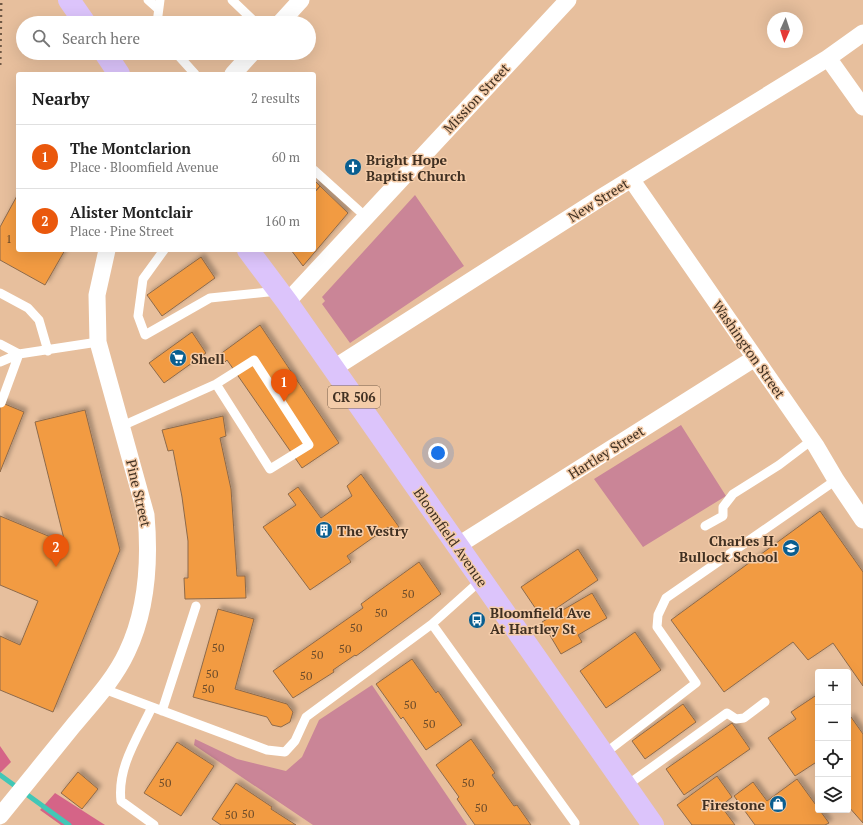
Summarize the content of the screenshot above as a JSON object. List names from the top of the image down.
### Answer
{
  "streets": {
    "main road": ["CR 506", "Bloomfield Avenue"],
    "street": [
      "Mission Street",
      "New Street",
      "Washington Street",
      "Hartley Street",
      "Pine Street"
    ]
  },
  "crossings": [
    ["Mission Street", "Bloomfield Avenue"],
    ["New Street", "Washington Street"],
    ["New Street", "Bloomfield Avenue"],
    ["Washington Street", "Hartley Street"],
    ["Hartley Street", "Bloomfield Avenue"]
  ],
  "places": {
    "church": ["Bright Hope Baptist Church"],
    "supermarket": ["Shell"],
    "building": ["The Vestry"],
    "school or university": ["Charles H. Bullock School"],
    "bus stop": ["Bloomfield Ave At Hartley St"],
    "shop": ["Firestone"]
  },
  "house_numbers": [
    "1",
    "50",
    "50",
    "50",
    "50",
    "50",
    "50",
    "50",
    "50",
    "50",
    "50",
    "50",
    "50",
    "50",
    "50",
    "50",
    "50"
  ],
  "north": "bottom",
  "page": {
    "search": "Search here",
    "heading": ["Nearby", "2 results"],
    "list": [
      {
        "mark": "1",
        "name": "The Montclarion",
        "note": "Place · Bloomfield Avenue",
        "value": "60 m"
      },
      {
        "mark": "2",
        "name": "Alister Montclair",
        "note": "Place · Pine Street",
        "value": "160 m"
      }
    ],
    "pins": ["1", "2"],
    "map_buttons": ["+", "−"]
  }
}
